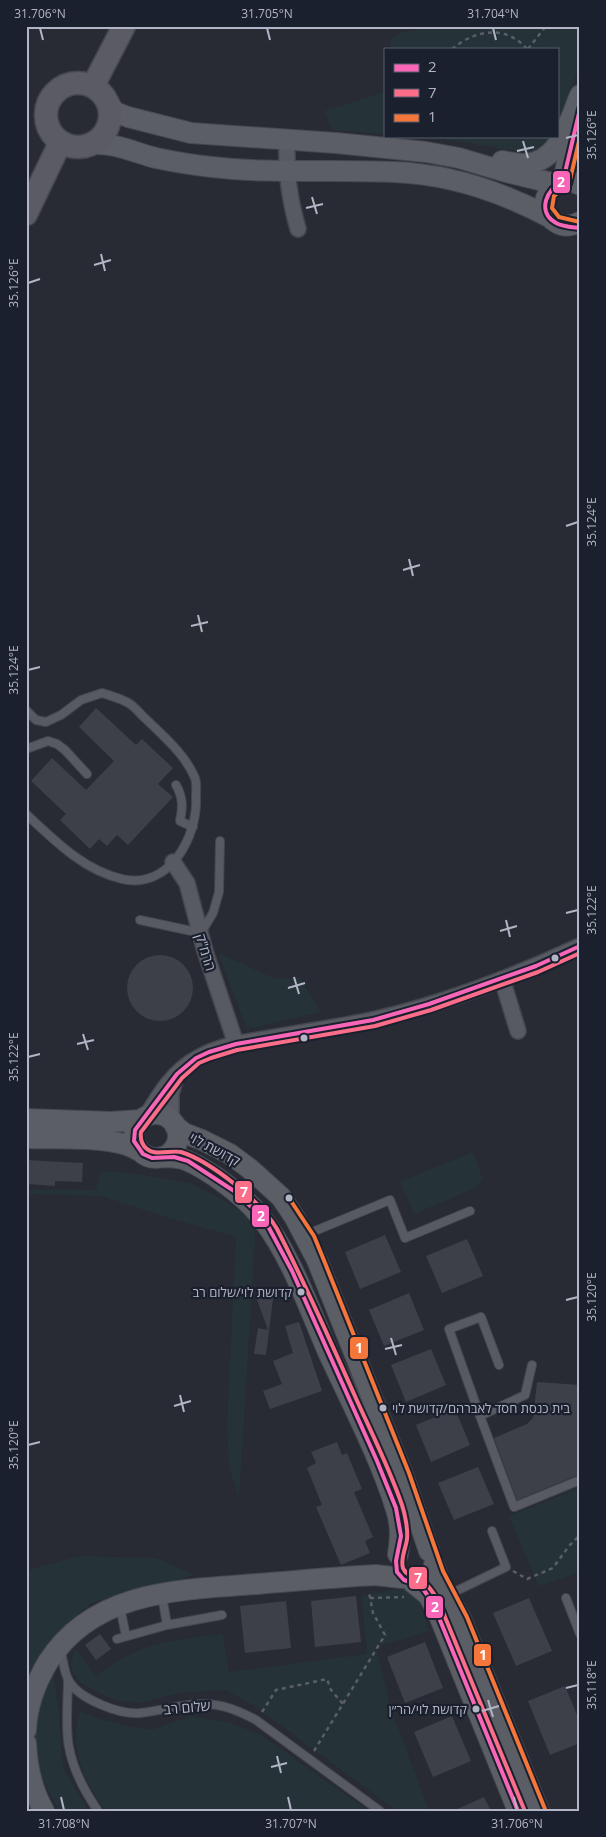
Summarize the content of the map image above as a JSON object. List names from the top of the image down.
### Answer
{
  "streets": {
    "street": ["הרמ\"ק", "קדושת לוי"],
    "lane": ["שלום רב"]
  },
  "places": ["קדושת לוי/שלום רב", "בית כנסת חסד לאברהם/קדושת לוי", "קדושת לוי/הר״ן"],
  "lines": ["transit line 2", "transit line 1", "transit line 7"],
  "legend": ["2", "7", "1"],
  "coordinates": [
    "31.706°N",
    "31.705°N",
    "31.704°N",
    "35.126°E",
    "35.124°E",
    "35.122°E",
    "35.120°E",
    "35.118°E",
    "31.708°N",
    "31.707°N"
  ]
}
